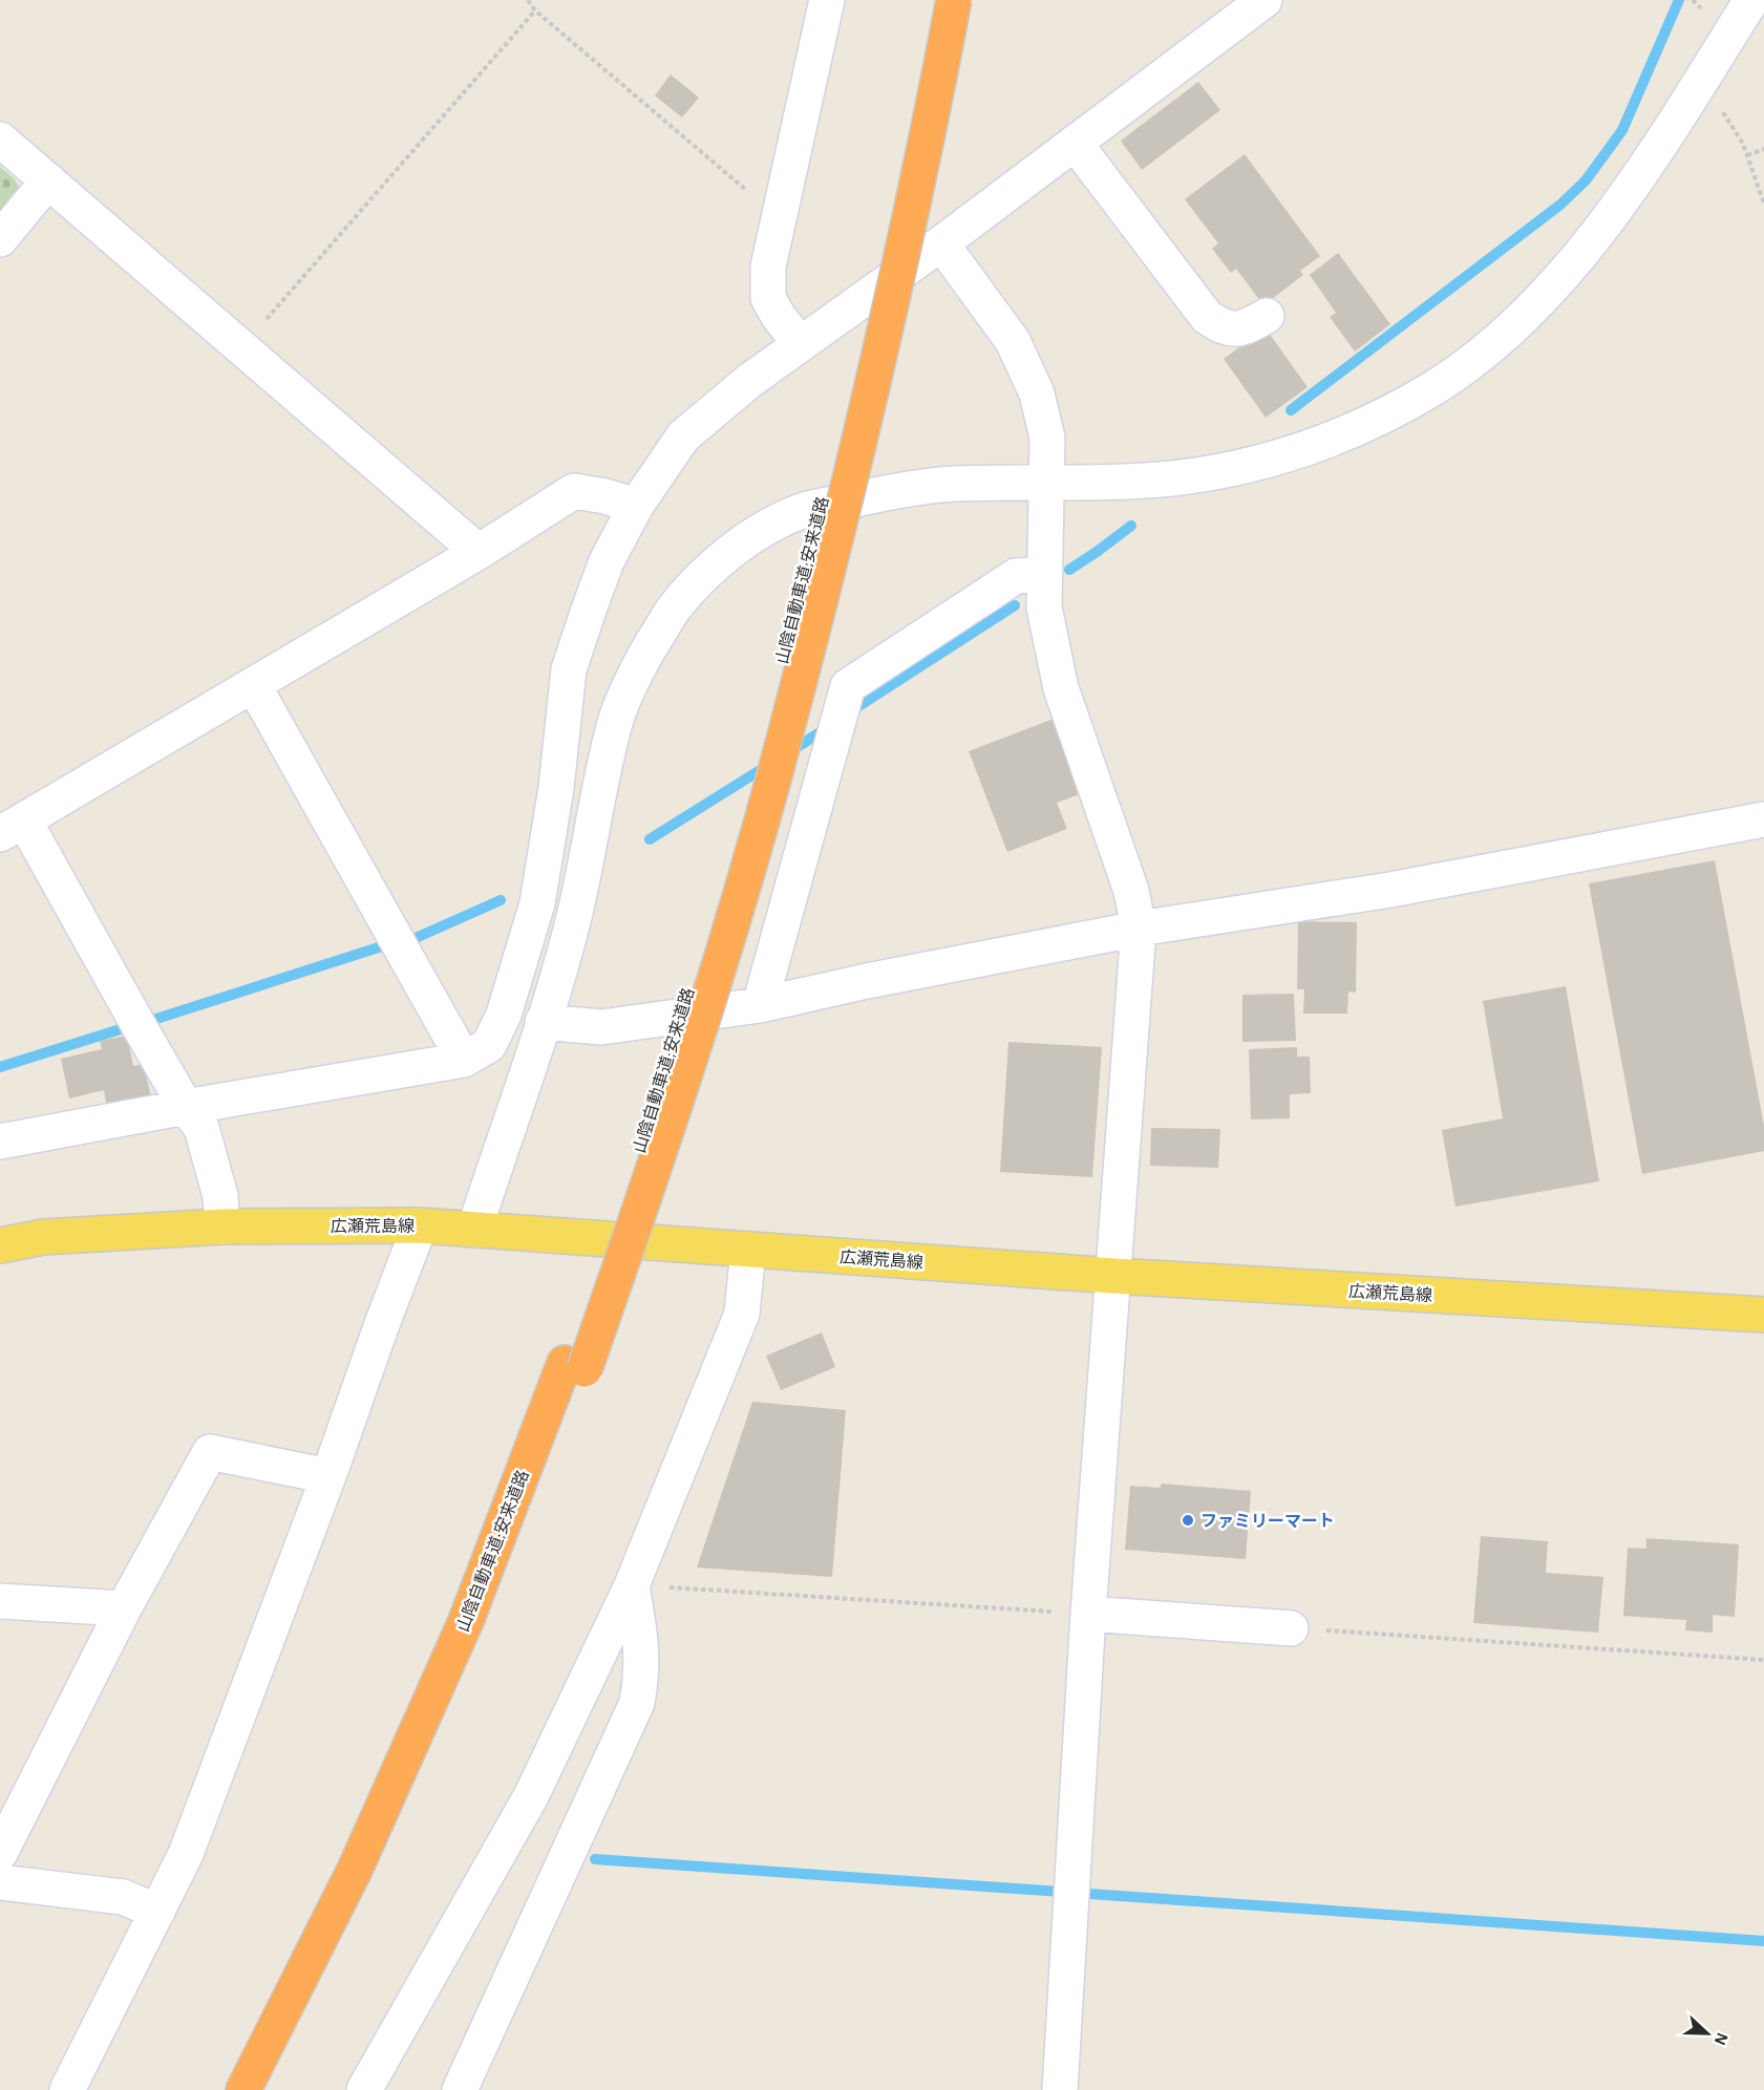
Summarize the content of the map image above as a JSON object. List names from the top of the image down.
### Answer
{
  "streets": {
    "highway": ["山陰自動車道;安来道路"],
    "main road": ["広瀬荒島線"]
  },
  "places": ["ファミリーマート"],
  "north": "right"
}
